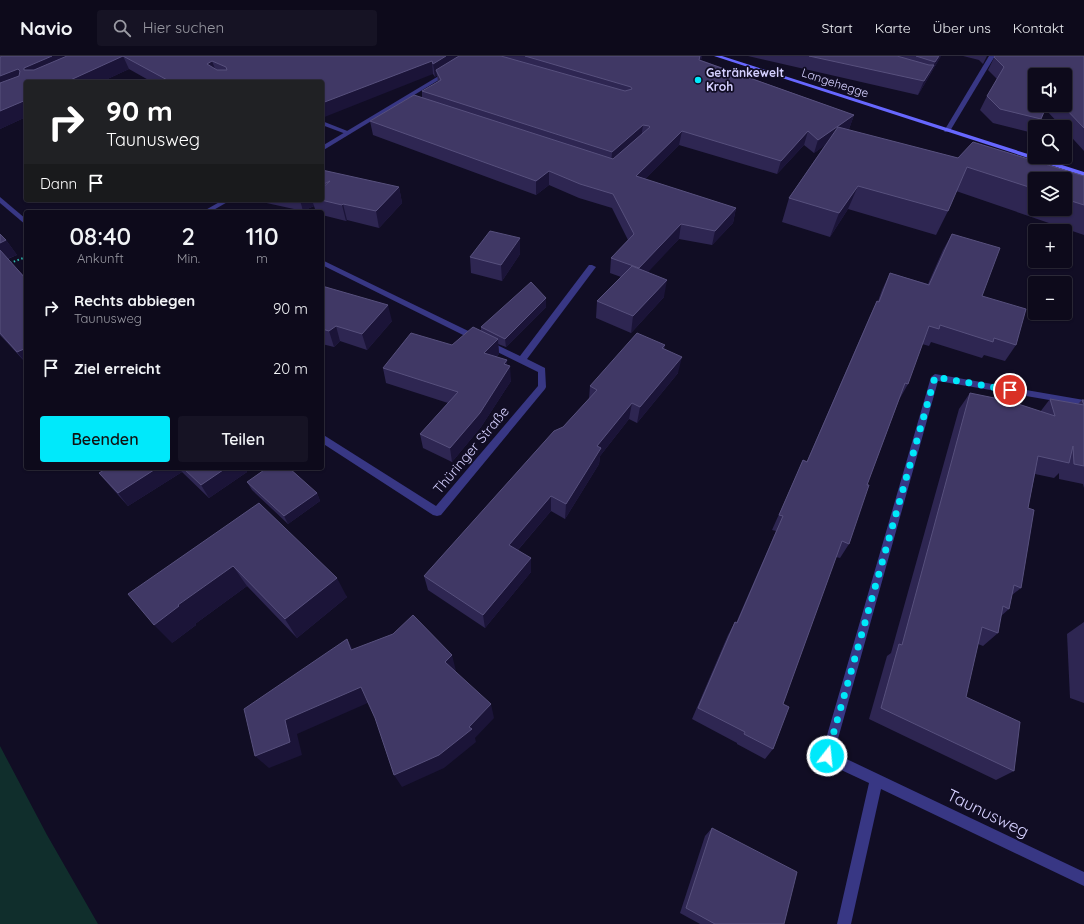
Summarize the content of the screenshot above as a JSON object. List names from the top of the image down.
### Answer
{
  "streets": {
    "street": ["Langehegge", "Thüringer Straße", "Taunusweg"]
  },
  "places": ["Getränkewelt Kroh"],
  "page": {
    "header": "Navio",
    "search": "Hier suchen",
    "nav": [
      "Start",
      "Karte",
      "Über uns",
      "Kontakt"
    ],
    "map_buttons": ["+", "−"],
    "turn": ["90 m", "Taunusweg"],
    "then": "Dann",
    "eta": [
      "08:40",
      "Ankunft",
      "2",
      "Min.",
      "110",
      "m"
    ],
    "list": [
      {
        "name": "Rechts abbiegen",
        "note": "Taunusweg",
        "value": "90 m"
      },
      {
        "name": "Ziel erreicht",
        "value": "20 m"
      }
    ],
    "buttons": ["Beenden", "Teilen"]
  }
}
